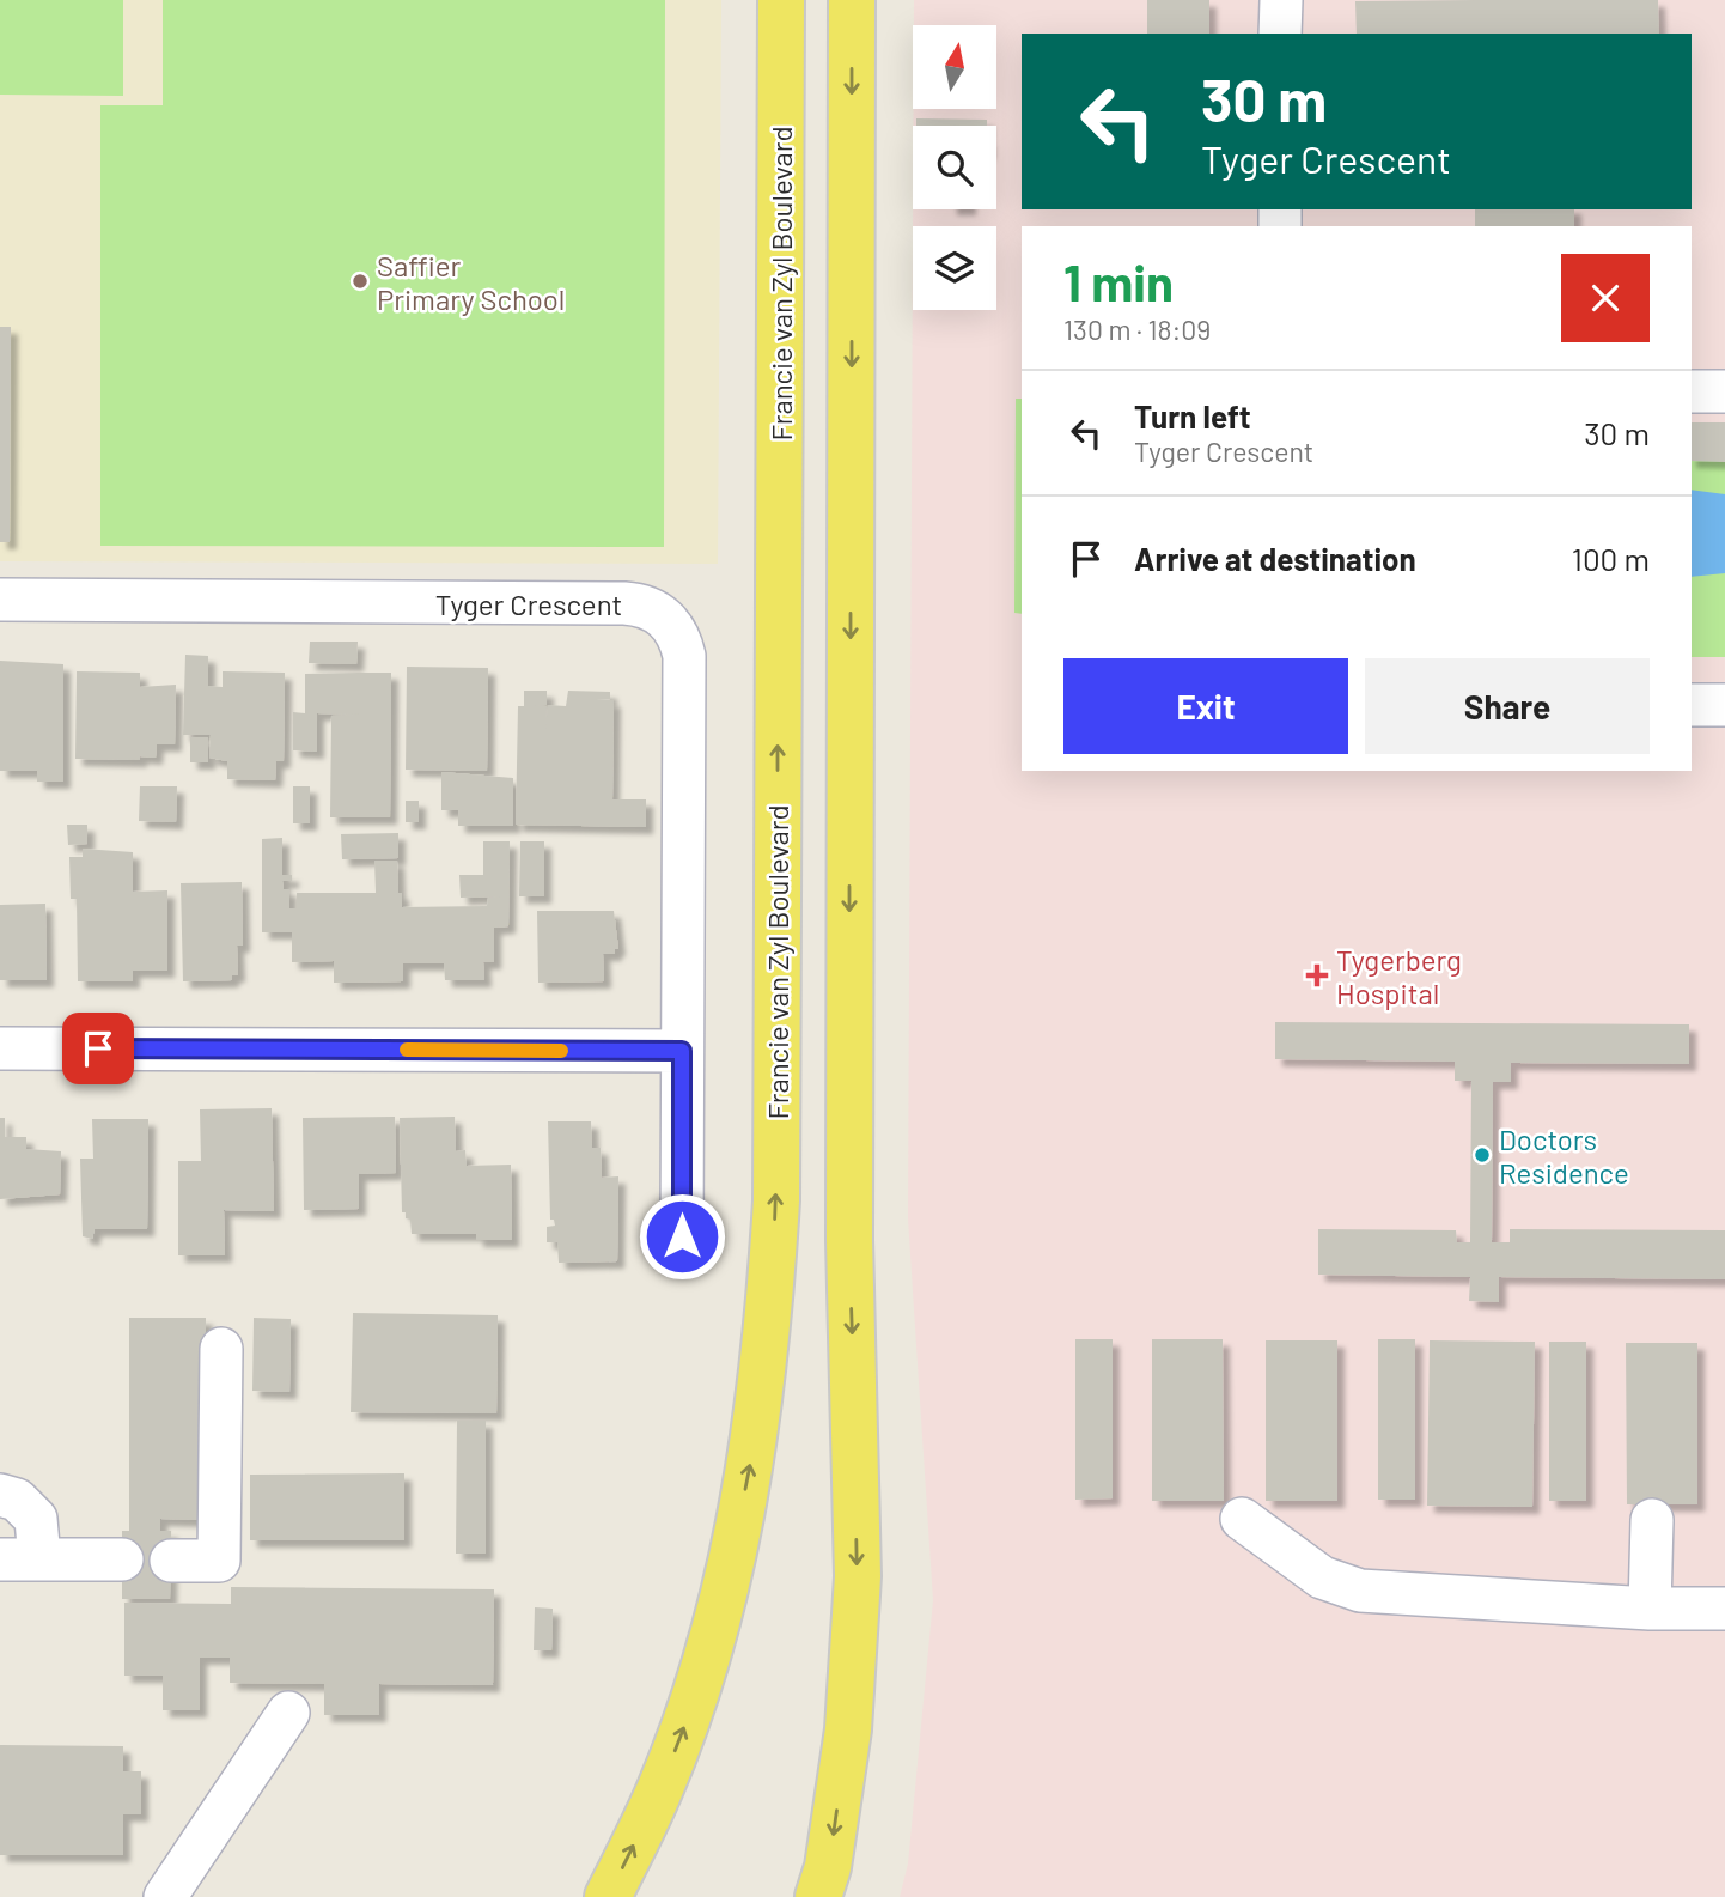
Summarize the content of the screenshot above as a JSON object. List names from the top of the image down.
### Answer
{
  "streets": {
    "main road": ["Francie van Zyl Boulevard"],
    "street": ["Tyger Crescent"]
  },
  "places": {
    "other": ["Saffier Primary School", "Doctors Residence"],
    "health": ["Tygerberg Hospital"]
  },
  "north": "top",
  "page": {
    "turn": ["30 m", "Tyger Crescent"],
    "heading": ["1 min", "130 m · 18:09"],
    "list": [
      {
        "name": "Turn left",
        "note": "Tyger Crescent",
        "value": "30 m"
      },
      {
        "name": "Arrive at destination",
        "value": "100 m"
      }
    ],
    "buttons": ["Exit", "Share"]
  }
}
